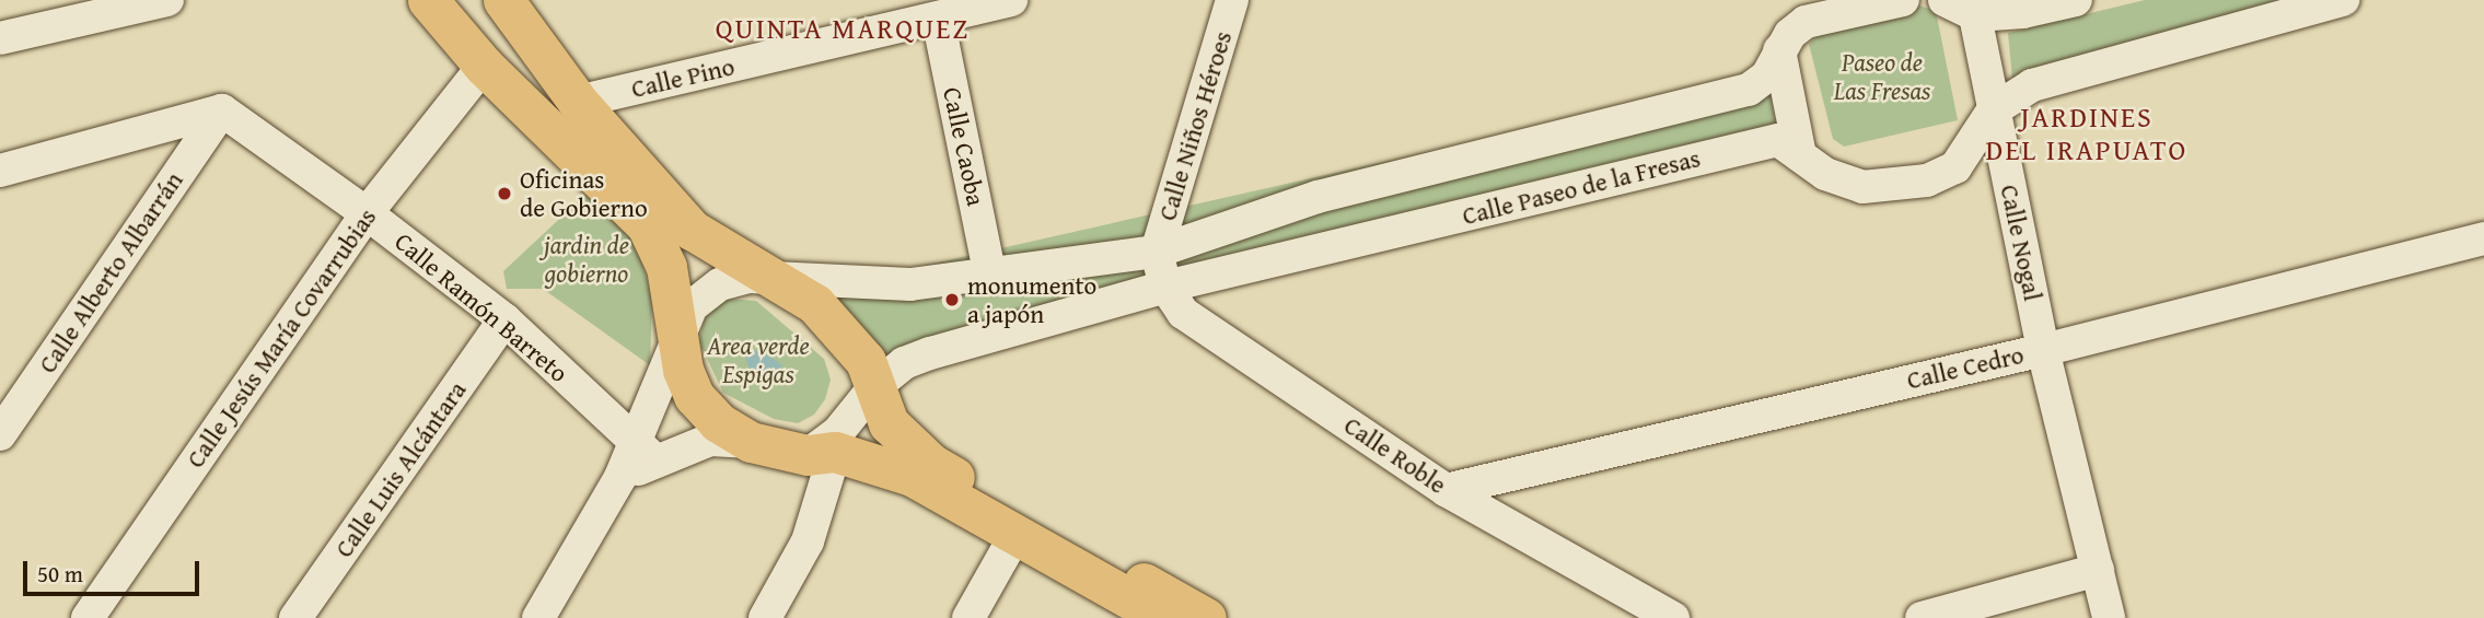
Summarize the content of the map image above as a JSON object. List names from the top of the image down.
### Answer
{
  "streets": {
    "street": [
      "Calle Pino",
      "Calle Niños Héroes",
      "Calle Caoba",
      "Calle Paseo de la Fresas",
      "Calle Nogal",
      "Calle Alberto Albarrán",
      "Calle Ramón Barreto",
      "Calle Jesús María Covarrubias",
      "Calle Cedro",
      "Calle Roble",
      "Calle Luis Alcántara"
    ]
  },
  "crossings": [
    ["Calle Pino", "Calle Caoba"],
    ["Calle Niños Héroes", "Calle Roble"],
    ["Calle Paseo de la Fresas", "Calle Nogal"],
    ["Calle Paseo de la Fresas", "Calle Roble"],
    ["Calle Nogal", "Calle Cedro"],
    ["Calle Alberto Albarrán", "Calle Ramón Barreto"],
    ["Calle Ramón Barreto", "Calle Jesús María Covarrubias"],
    ["Calle Ramón Barreto", "Calle Luis Alcántara"],
    ["Calle Cedro", "Calle Roble"]
  ],
  "districts": ["QUINTA MARQUEZ", "JARDINES DEL IRAPUATO"],
  "parks": ["Paseo de Las Fresas", "jardin de gobierno", "Area verde Espigas"],
  "places": ["Oficinas de Gobierno", "monumento a japón"],
  "scale_bar": "50 m"
}
